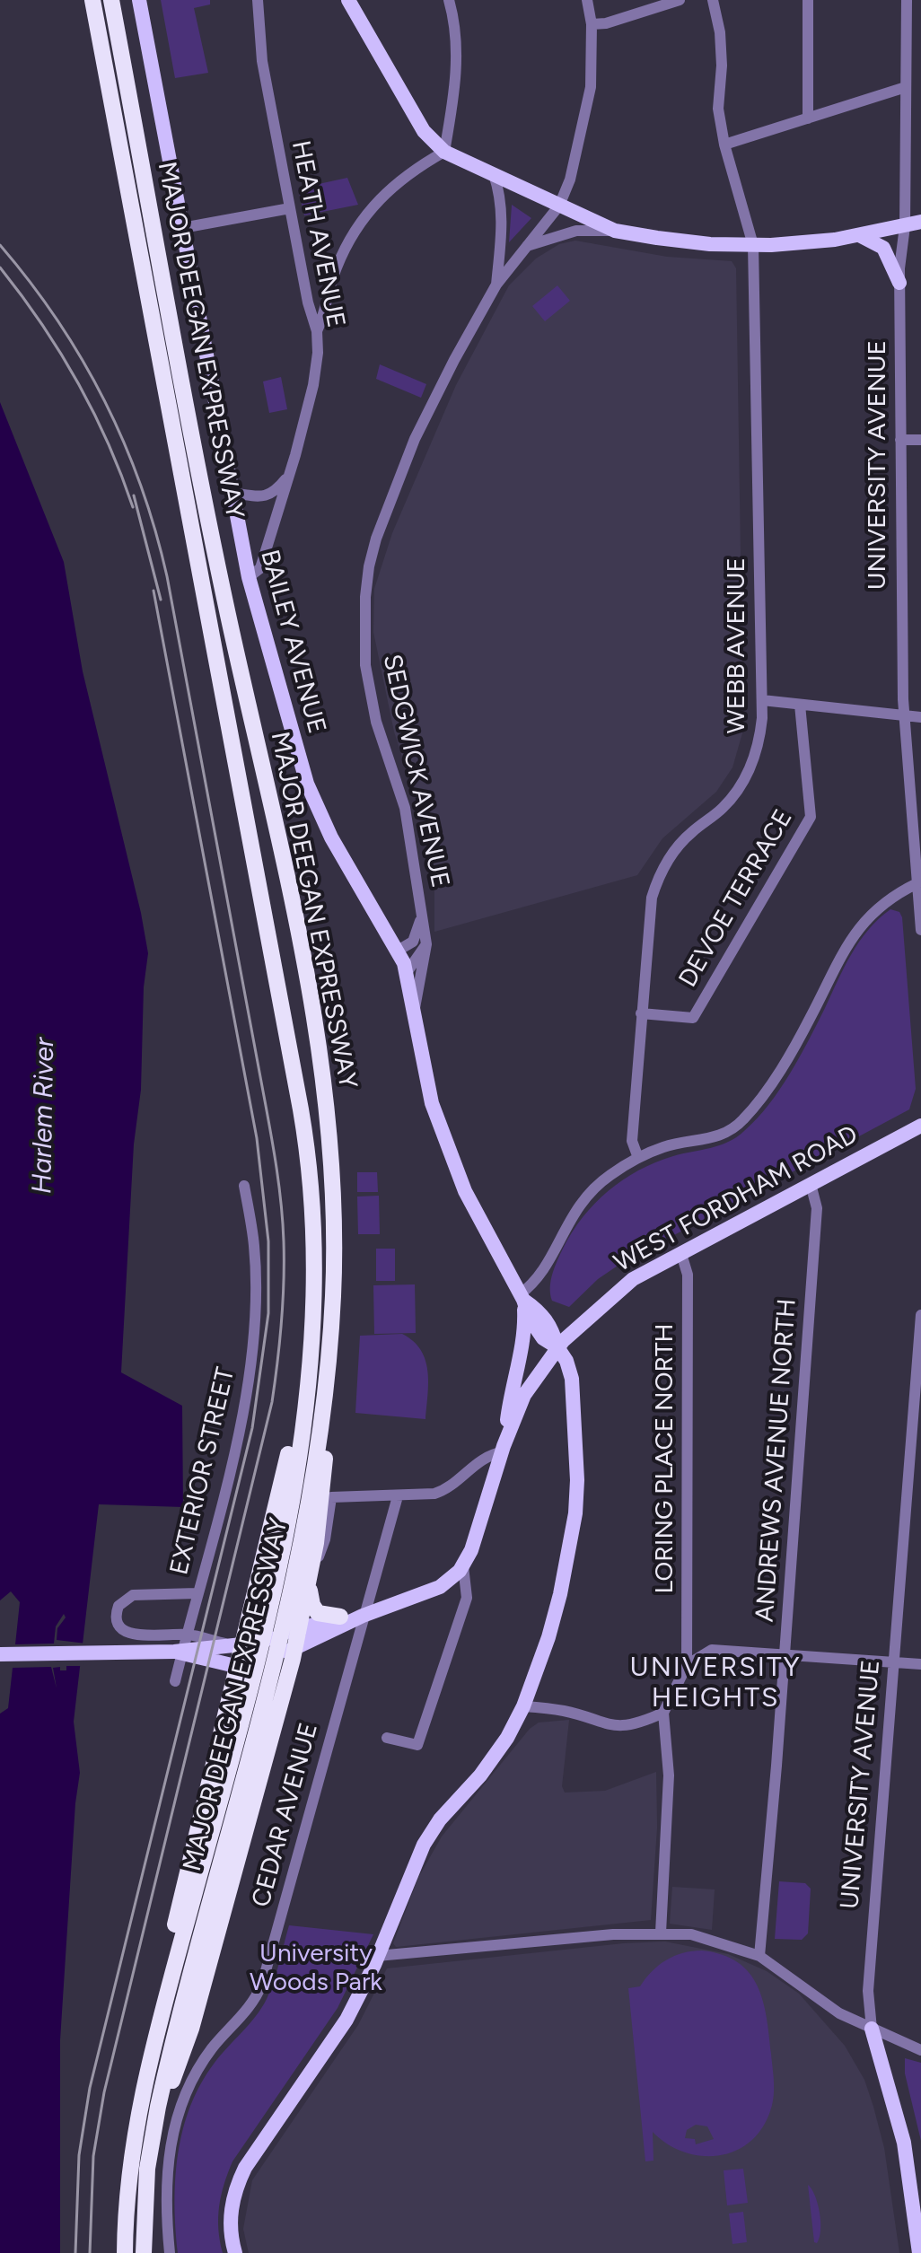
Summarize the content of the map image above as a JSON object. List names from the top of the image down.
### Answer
{
  "streets": {
    "highway": ["MAJOR DEEGAN EXPRESSWAY"],
    "main road": [
      "UNIVERSITY AVENUE",
      "BAILEY AVENUE",
      "SEDGWICK AVENUE",
      "WEST FORDHAM ROAD"
    ],
    "street": [
      "HEATH AVENUE",
      "WEBB AVENUE",
      "DEVOE TERRACE",
      "LORING PLACE NORTH",
      "ANDREWS AVENUE NORTH",
      "EXTERIOR STREET",
      "CEDAR AVENUE"
    ]
  },
  "crossings": [
    ["HEATH AVENUE", "BAILEY AVENUE"],
    ["MAJOR DEEGAN EXPRESSWAY", "CEDAR AVENUE"],
    ["BAILEY AVENUE", "SEDGWICK AVENUE"],
    ["WEBB AVENUE", "DEVOE TERRACE"],
    ["SEDGWICK AVENUE", "WEST FORDHAM ROAD"],
    ["WEST FORDHAM ROAD", "LORING PLACE NORTH"],
    ["WEST FORDHAM ROAD", "ANDREWS AVENUE NORTH"],
    ["WEST FORDHAM ROAD", "EXTERIOR STREET"],
    ["WEST FORDHAM ROAD", "CEDAR AVENUE"]
  ],
  "districts": ["UNIVERSITY HEIGHTS"],
  "water": ["Harlem River"],
  "parks": ["University Woods Park"]
}
